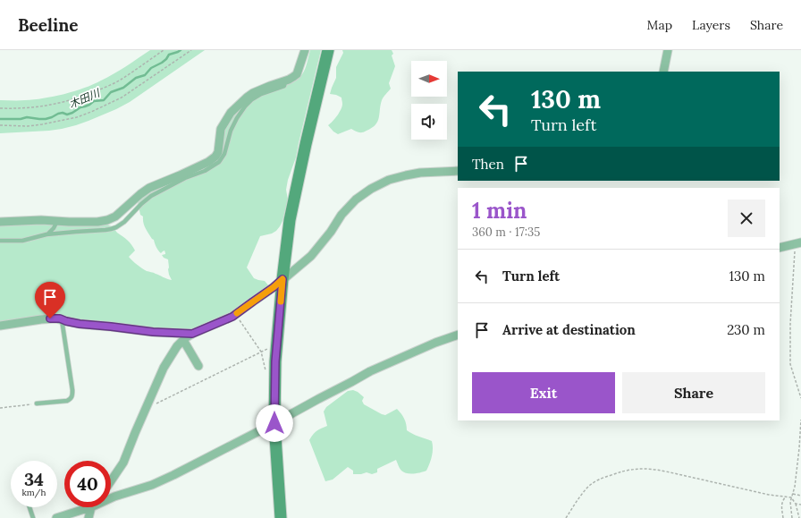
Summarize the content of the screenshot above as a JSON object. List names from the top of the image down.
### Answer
{
  "water": ["木田川"],
  "north": "right",
  "page": {
    "header": "Beeline",
    "nav": ["Map", "Layers", "Share"],
    "turn": ["130 m", "Turn left"],
    "then": "Then",
    "heading": ["1 min", "360 m · 17:35"],
    "list": [
      {
        "name": "Turn left",
        "value": "130 m"
      },
      {
        "name": "Arrive at destination",
        "value": "230 m"
      }
    ],
    "buttons": ["Exit", "Share"],
    "speed": "34 km/h",
    "limit": "40"
  }
}
